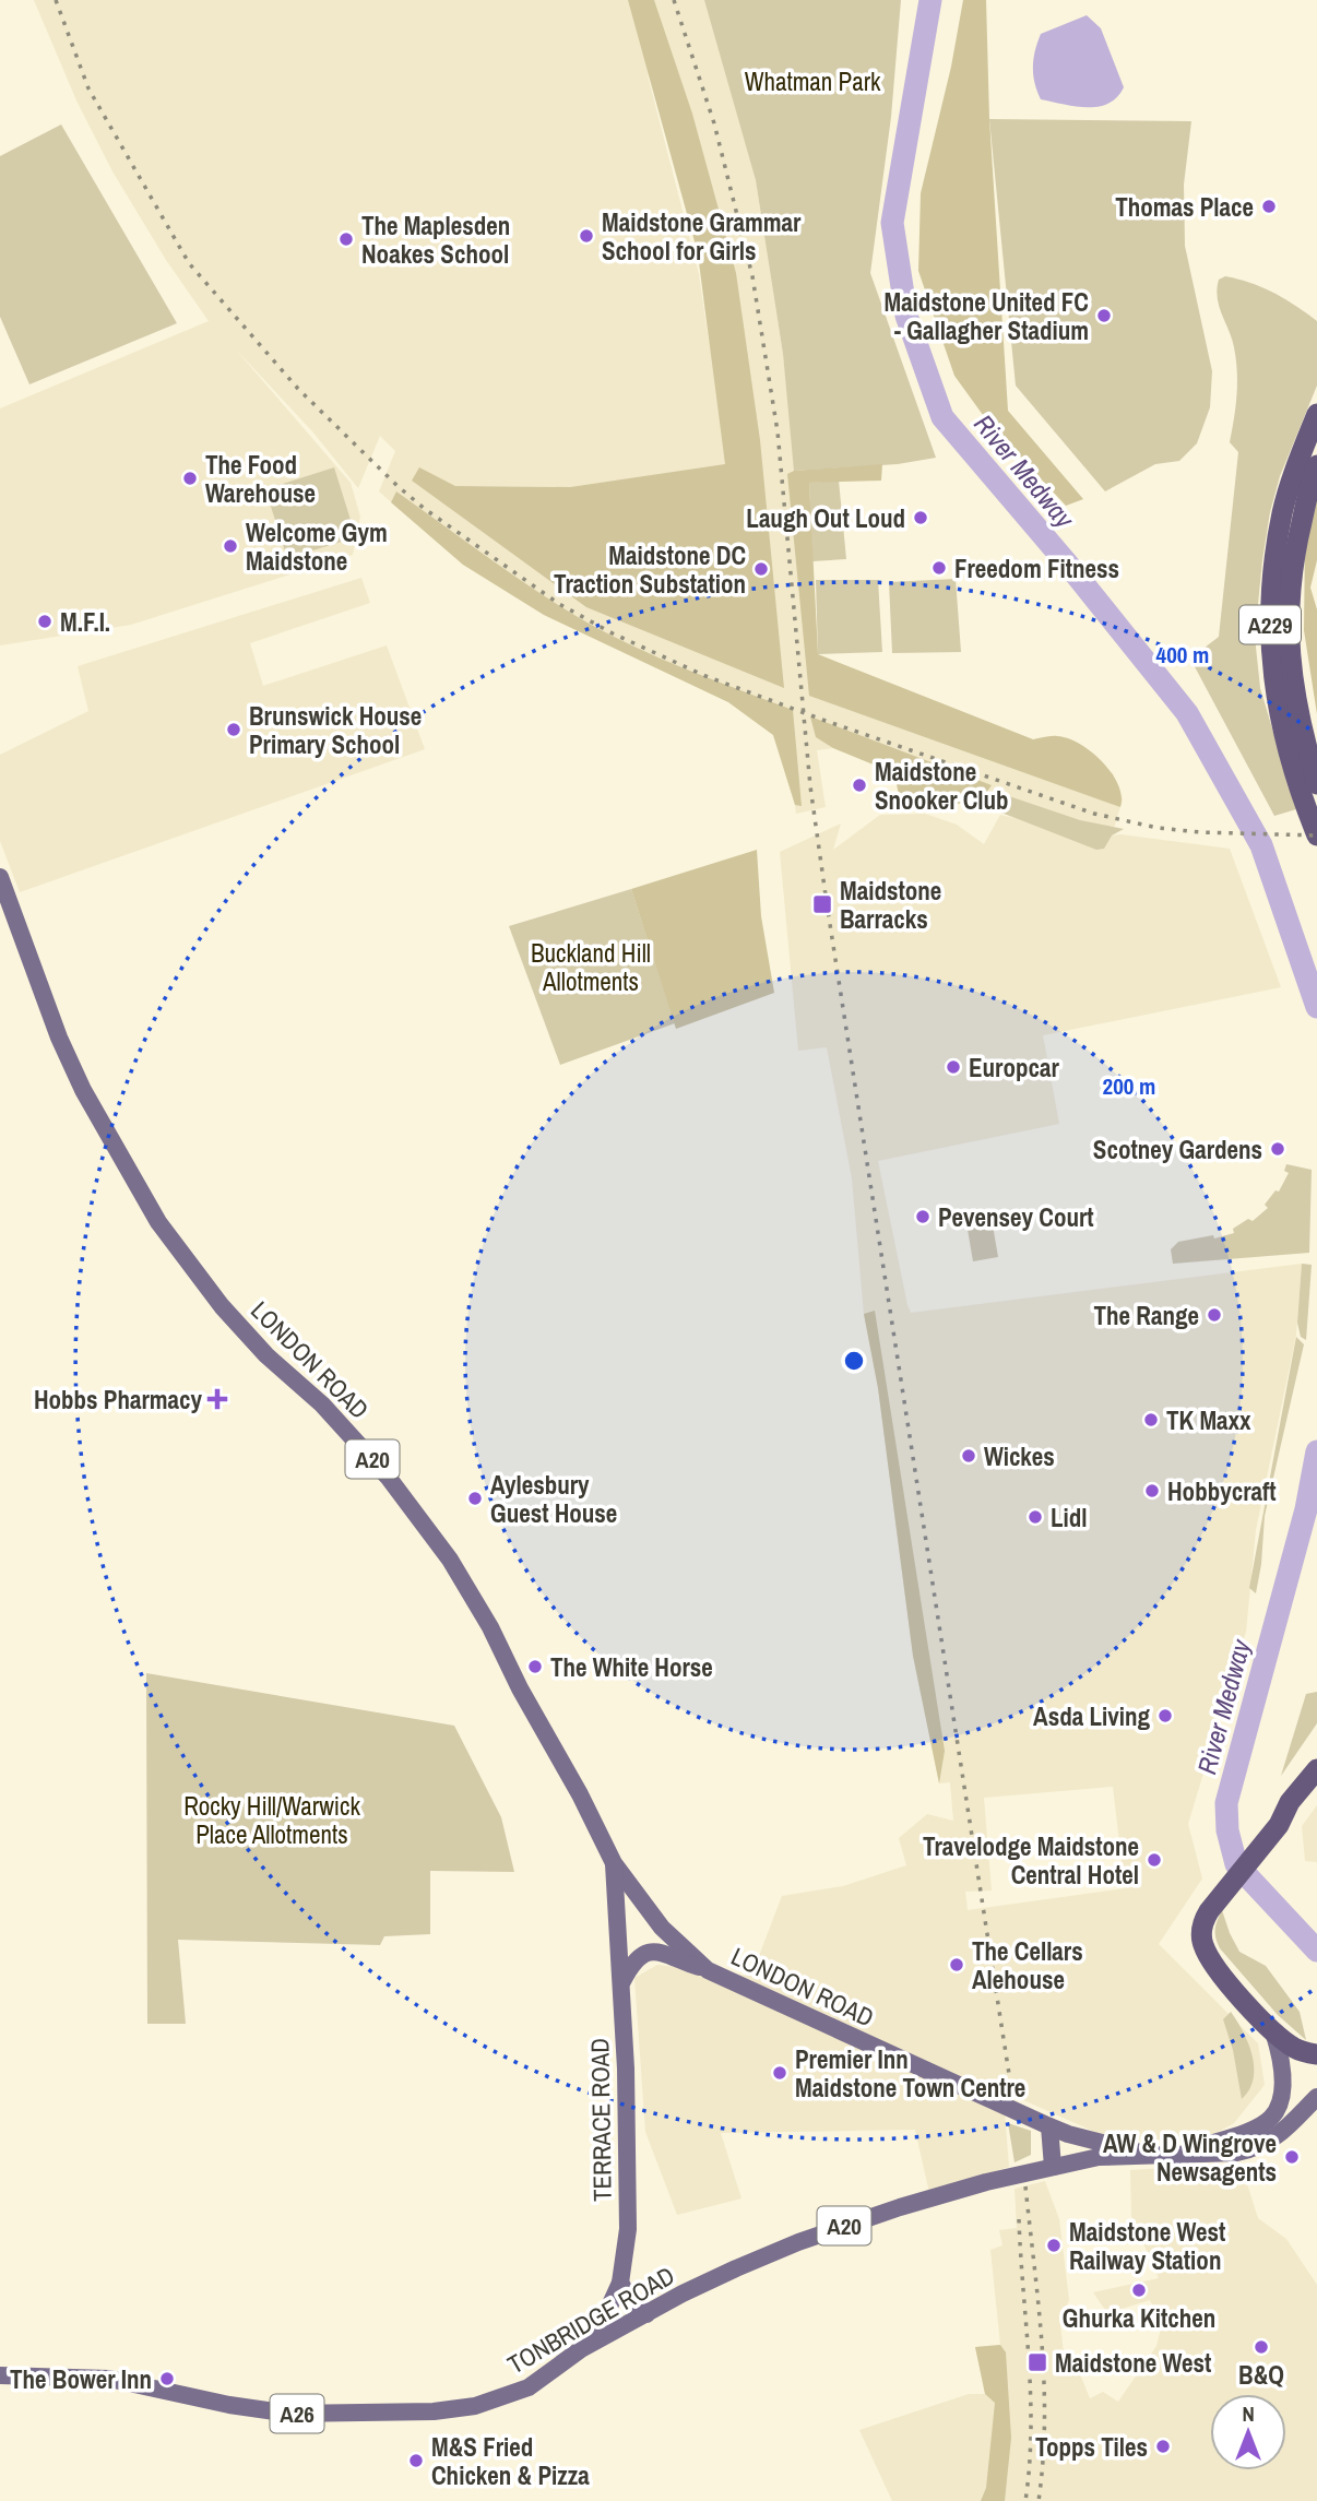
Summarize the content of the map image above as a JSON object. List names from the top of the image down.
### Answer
{
  "streets": {
    "highway": ["A229"],
    "main road": [
      "LONDON ROAD",
      "A20",
      "TERRACE ROAD",
      "TONBRIDGE ROAD",
      "A26"
    ]
  },
  "crossings": [
    ["LONDON ROAD", "A20"],
    ["LONDON ROAD", "TERRACE ROAD"],
    ["A20", "TERRACE ROAD"],
    ["A20", "TONBRIDGE ROAD"],
    ["TERRACE ROAD", "TONBRIDGE ROAD"]
  ],
  "water": ["River Medway"],
  "parks": ["Whatman Park", "Buckland Hill Allotments", "Rocky Hill/Warwick Place Allotments"],
  "places": {
    "other": [
      "Thomas Place",
      "Maidstone Grammar School for Girls",
      "The Maplesden Noakes School",
      "Maidstone United FC - Gallagher Stadium",
      "The Food Warehouse",
      "Laugh Out Loud",
      "Welcome Gym Maidstone",
      "Freedom Fitness",
      "Maidstone DC Traction Substation",
      "M.F.I.",
      "Brunswick House Primary School",
      "Maidstone Snooker Club",
      "Europcar",
      "Scotney Gardens",
      "Pevensey Court",
      "The Range",
      "TK Maxx",
      "Wickes",
      "Hobbycraft",
      "Aylesbury Guest House",
      "Lidl",
      "The White Horse",
      "Asda Living",
      "Travelodge Maidstone Central Hotel",
      "The Cellars Alehouse",
      "Premier Inn Maidstone Town Centre",
      "AW & D Wingrove Newsagents",
      "Maidstone West Railway Station",
      "Ghurka Kitchen",
      "B&Q",
      "The Bower Inn",
      "Topps Tiles",
      "M&S Fried Chicken & Pizza"
    ],
    "transit": ["Maidstone Barracks", "Maidstone West"],
    "health": ["Hobbs Pharmacy"]
  },
  "north": "top",
  "rings": ["400 m", "200 m"]
}
